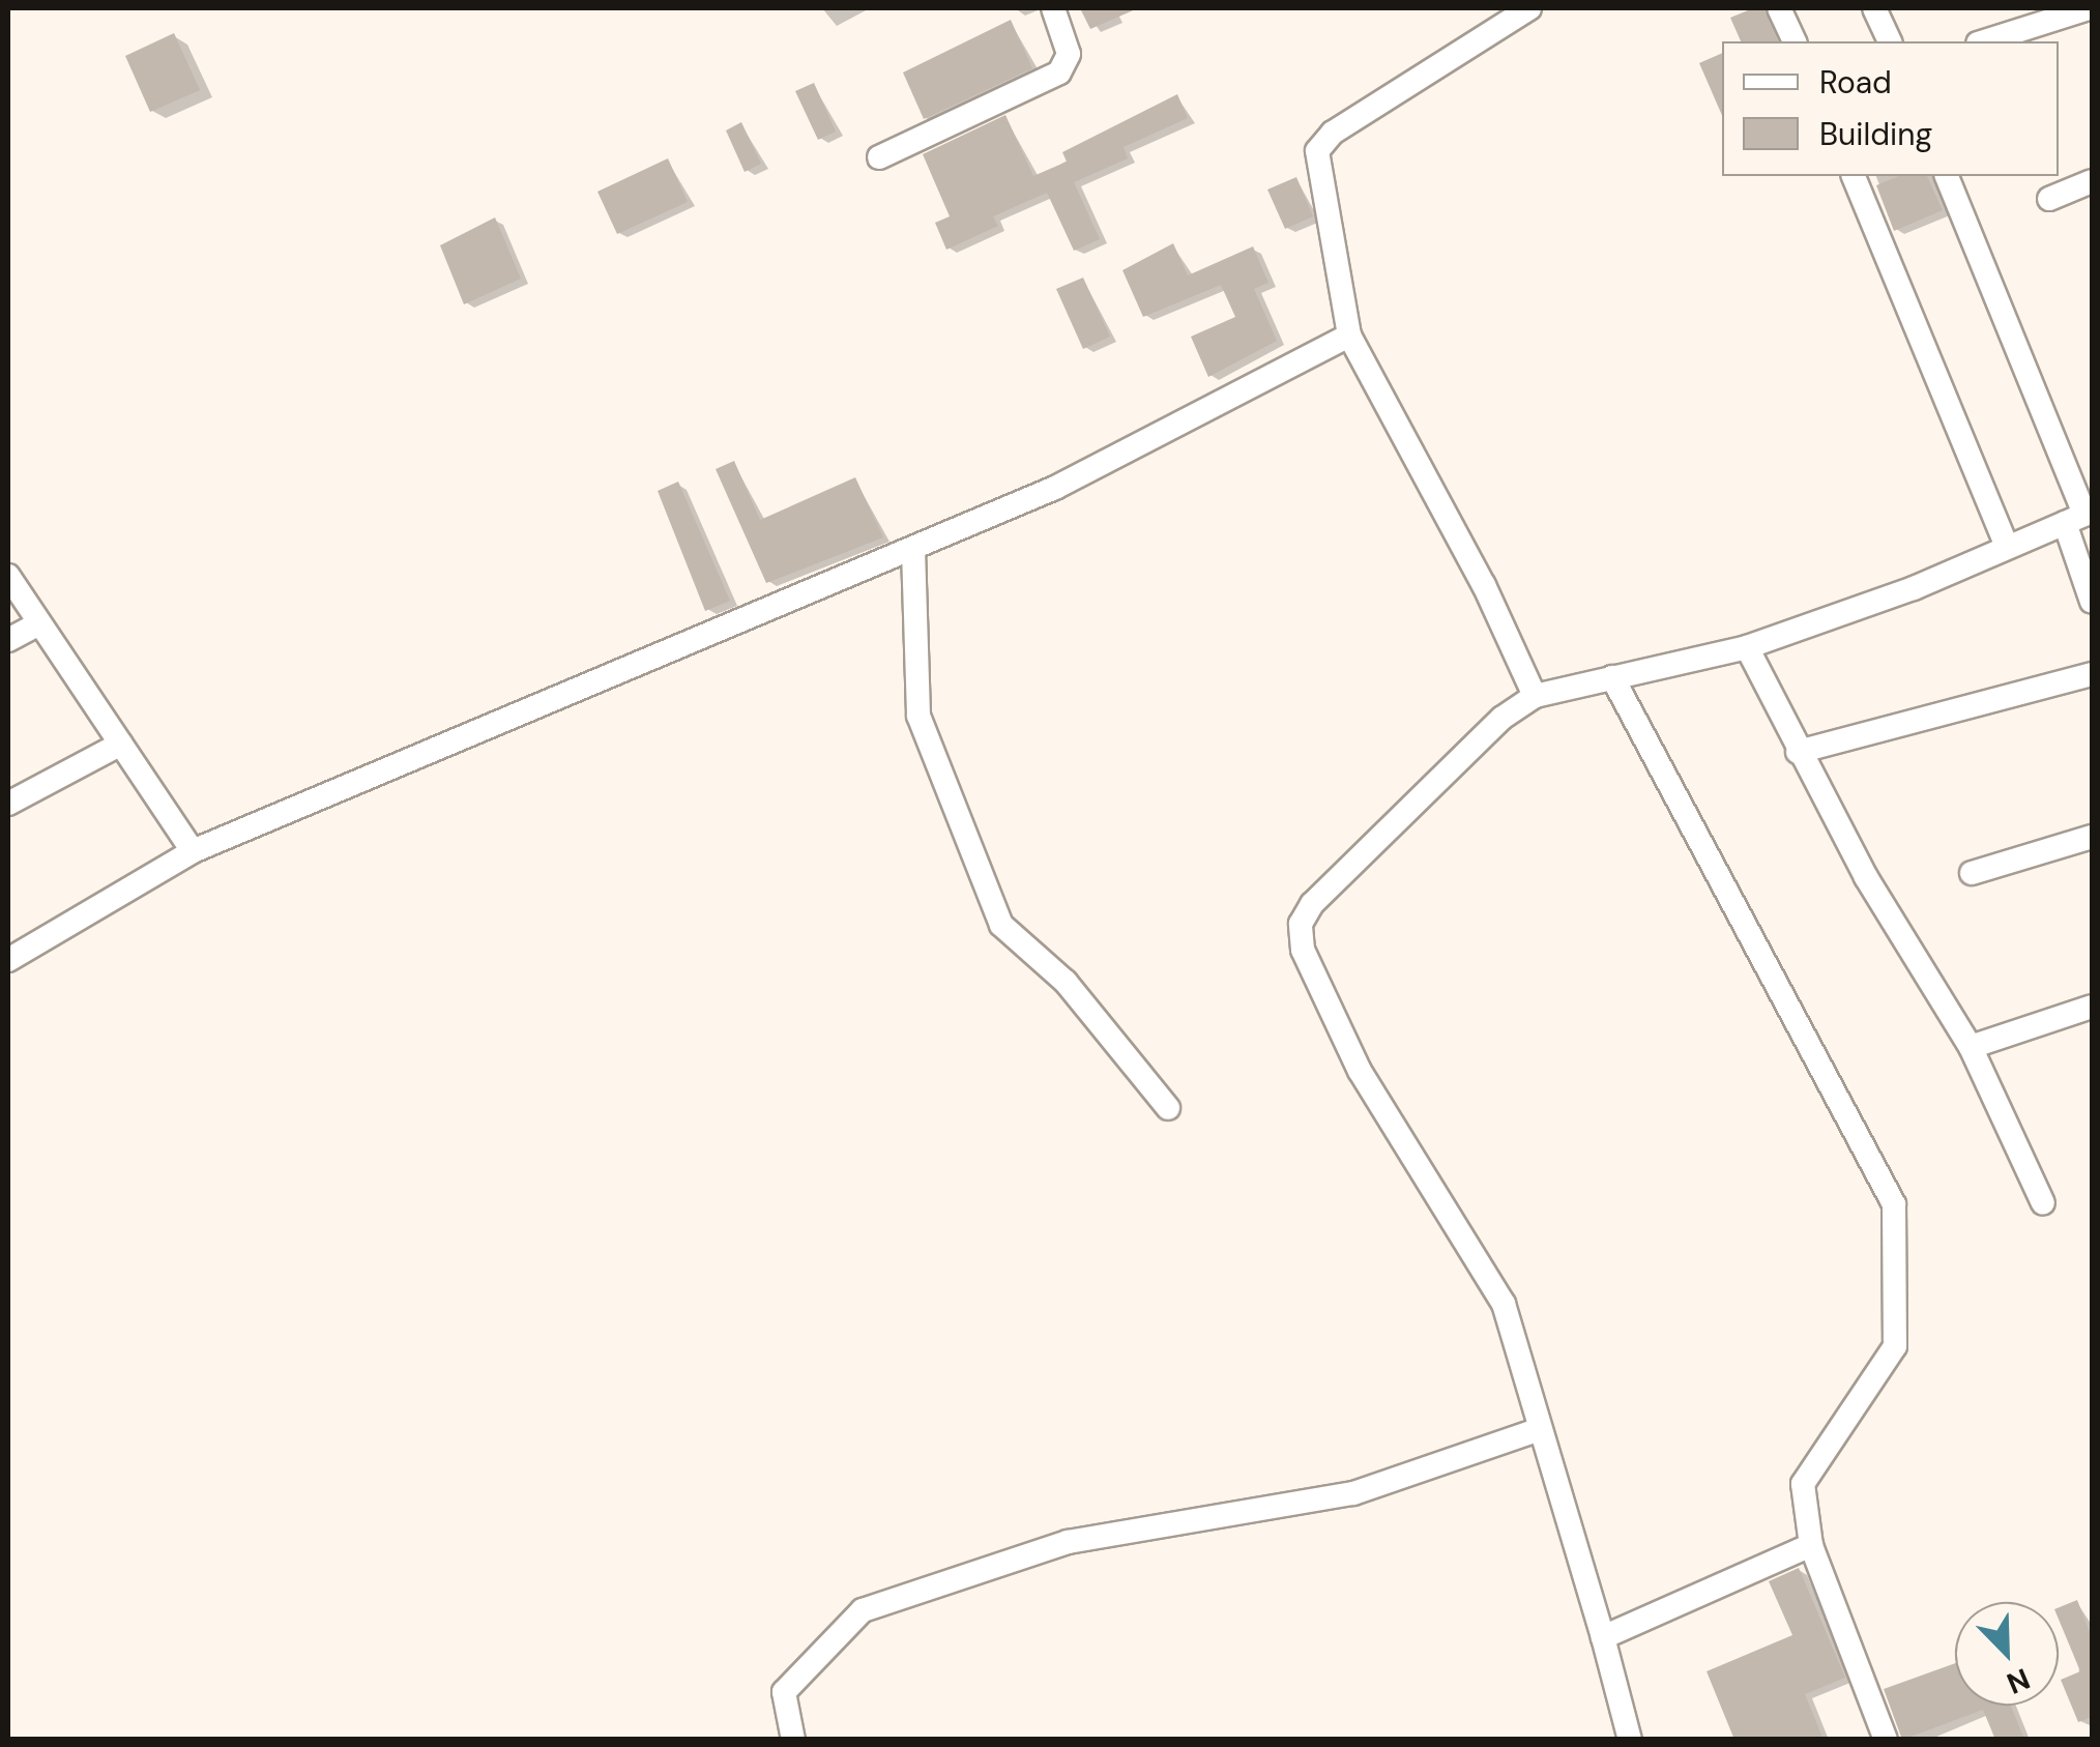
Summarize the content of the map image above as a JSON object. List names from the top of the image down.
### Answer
{
  "legend": ["Road", "Building"],
  "north": "bottom right"
}
